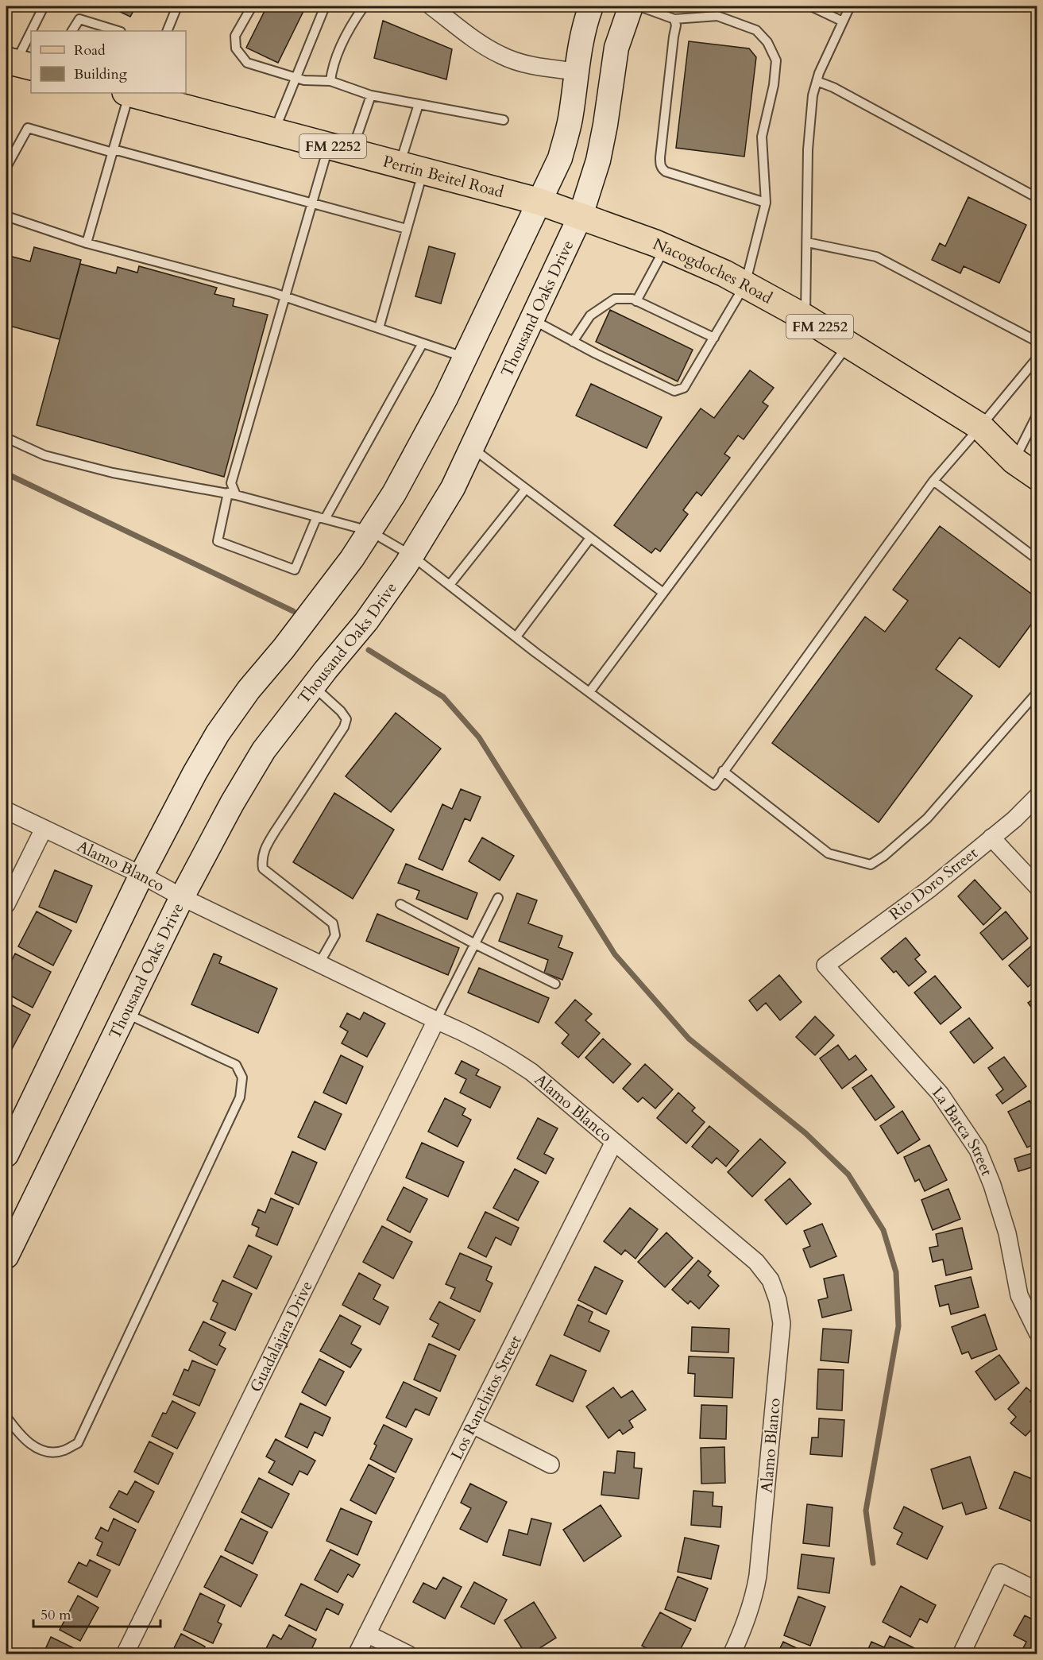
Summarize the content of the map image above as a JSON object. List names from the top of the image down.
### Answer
{
  "streets": {
    "main road": [
      "FM 2252",
      "Perrin Beitel Road",
      "Nacogdoches Road",
      "Thousand Oaks Drive"
    ],
    "street": [
      "Alamo Blanco",
      "Rio Doro Street",
      "La Barca Street",
      "Guadalajara Drive",
      "Los Ranchitos Street"
    ]
  },
  "crossings": [
    ["Perrin Beitel Road", "Nacogdoches Road"],
    ["Nacogdoches Road", "Thousand Oaks Drive"],
    ["Thousand Oaks Drive", "Alamo Blanco"],
    ["Alamo Blanco", "Guadalajara Drive"],
    ["Alamo Blanco", "Los Ranchitos Street"],
    ["Rio Doro Street", "La Barca Street"]
  ],
  "legend": ["Road", "Building"],
  "scale_bar": "50 m"
}
